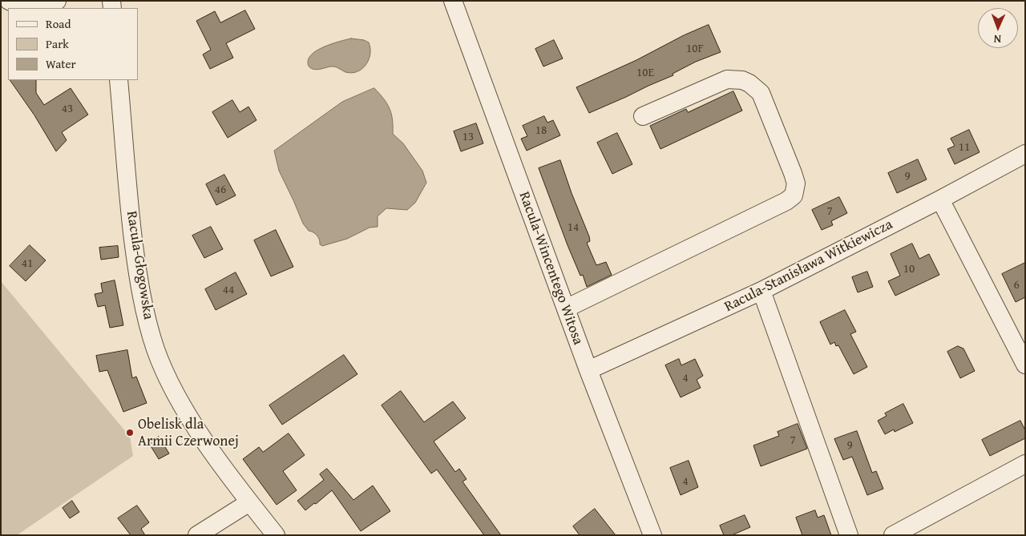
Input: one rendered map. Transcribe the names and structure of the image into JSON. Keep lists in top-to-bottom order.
{
  "streets": {
    "street": ["Racula-Głogowska", "Racula-Stanisława Witkiewicza", "Racula-Wincentego Witosa"]
  },
  "crossings": [
    ["Racula-Stanisława Witkiewicza", "Racula-Wincentego Witosa"]
  ],
  "places": ["Obelisk dla Armii Czerwonej"],
  "house_numbers": [
    "10F",
    "10E",
    "43",
    "18",
    "13",
    "11",
    "9",
    "46",
    "7",
    "14",
    "41",
    "10",
    "6",
    "44",
    "4",
    "7",
    "9",
    "4"
  ],
  "legend": ["Road", "Park", "Water"],
  "north": "bottom"
}
